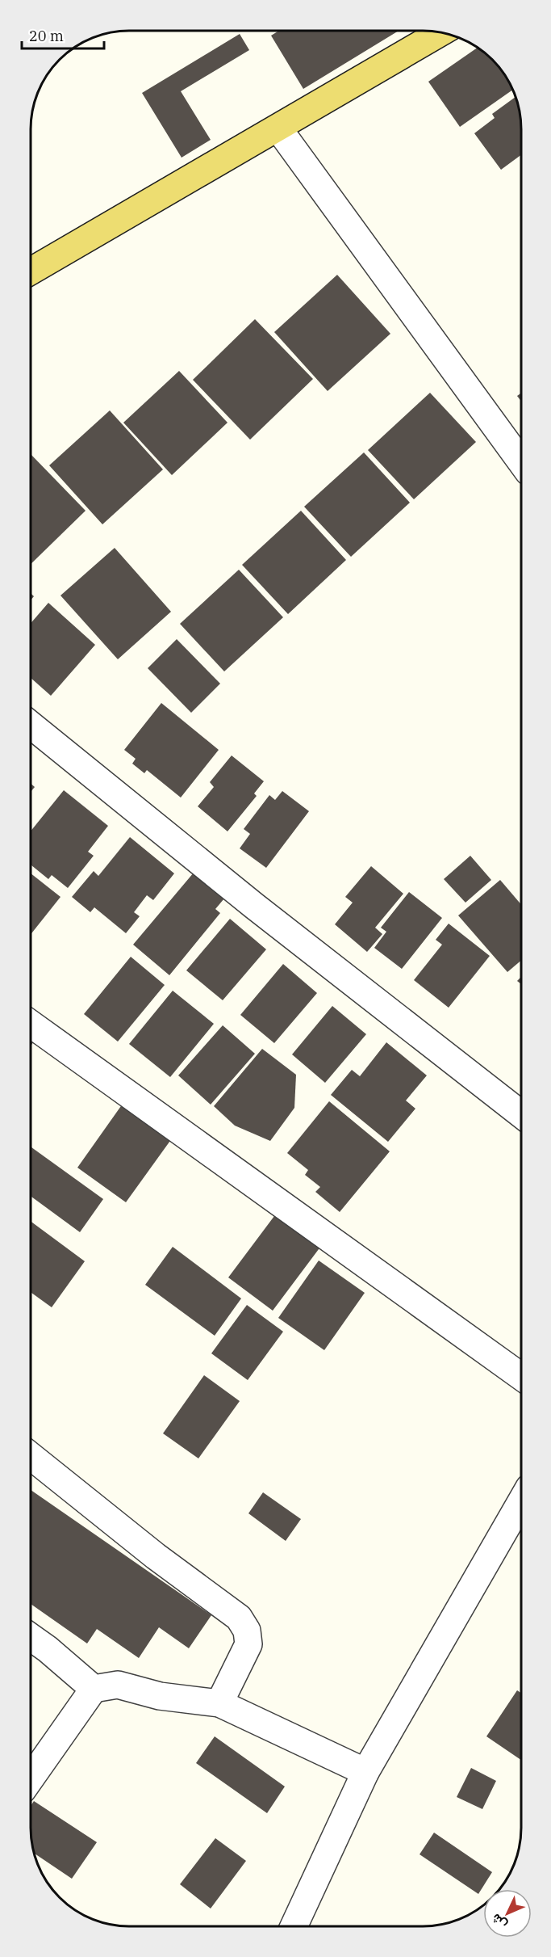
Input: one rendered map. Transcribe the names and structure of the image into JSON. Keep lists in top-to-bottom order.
{
  "scale_bar": "20 m",
  "north": "bottom left"
}
